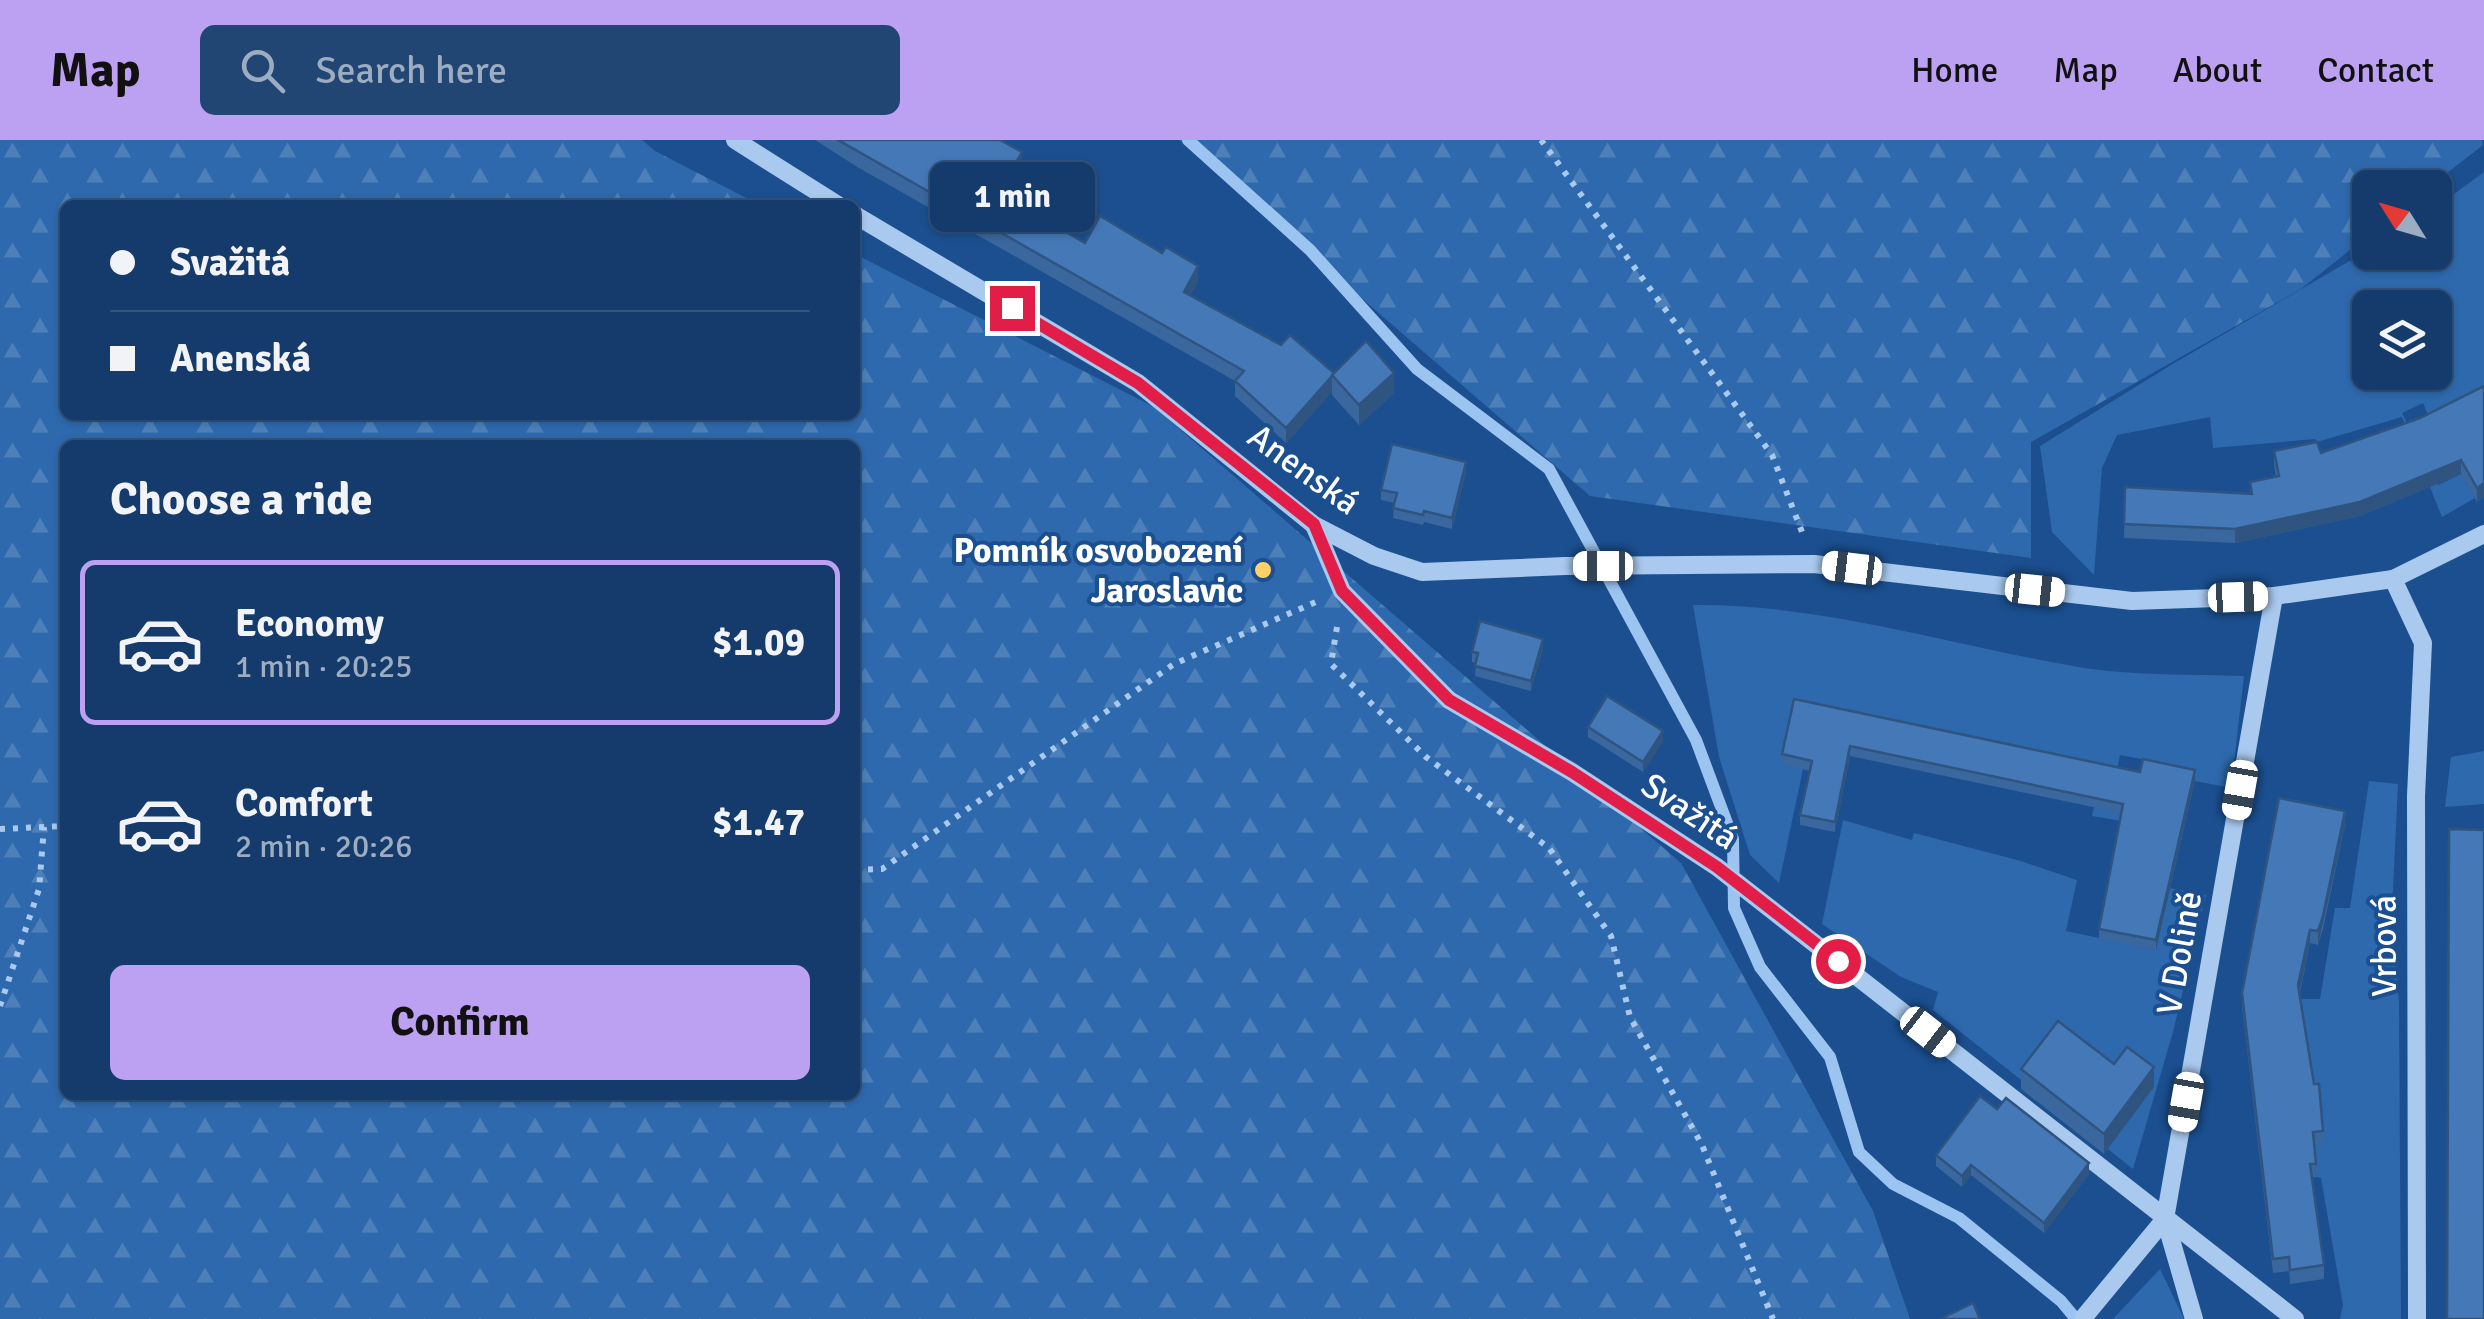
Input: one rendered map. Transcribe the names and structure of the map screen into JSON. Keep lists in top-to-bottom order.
{
  "streets": {
    "street": [
      "Anenská",
      "Svažitá",
      "Vrbová",
      "V Dolině"
    ]
  },
  "crossings": [
    ["Anenská", "Svažitá"],
    ["Anenská", "Vrbová"],
    ["Anenská", "V Dolině"],
    ["Svažitá", "V Dolině"]
  ],
  "places": ["Pomník osvobození Jaroslavic"],
  "north": "top left",
  "page": {
    "header": "Map",
    "search": "Search here",
    "nav": [
      "Home",
      "Map",
      "About",
      "Contact"
    ],
    "bubble": "1 min",
    "banner": ["Svažitá", "Anenská"],
    "heading": "Choose a ride",
    "list": [
      {
        "name": "Economy",
        "note": "1 min · 20:25",
        "value": "$1.09"
      },
      {
        "name": "Comfort",
        "note": "2 min · 20:26",
        "value": "$1.47"
      }
    ],
    "buttons": "Confirm"
  }
}
